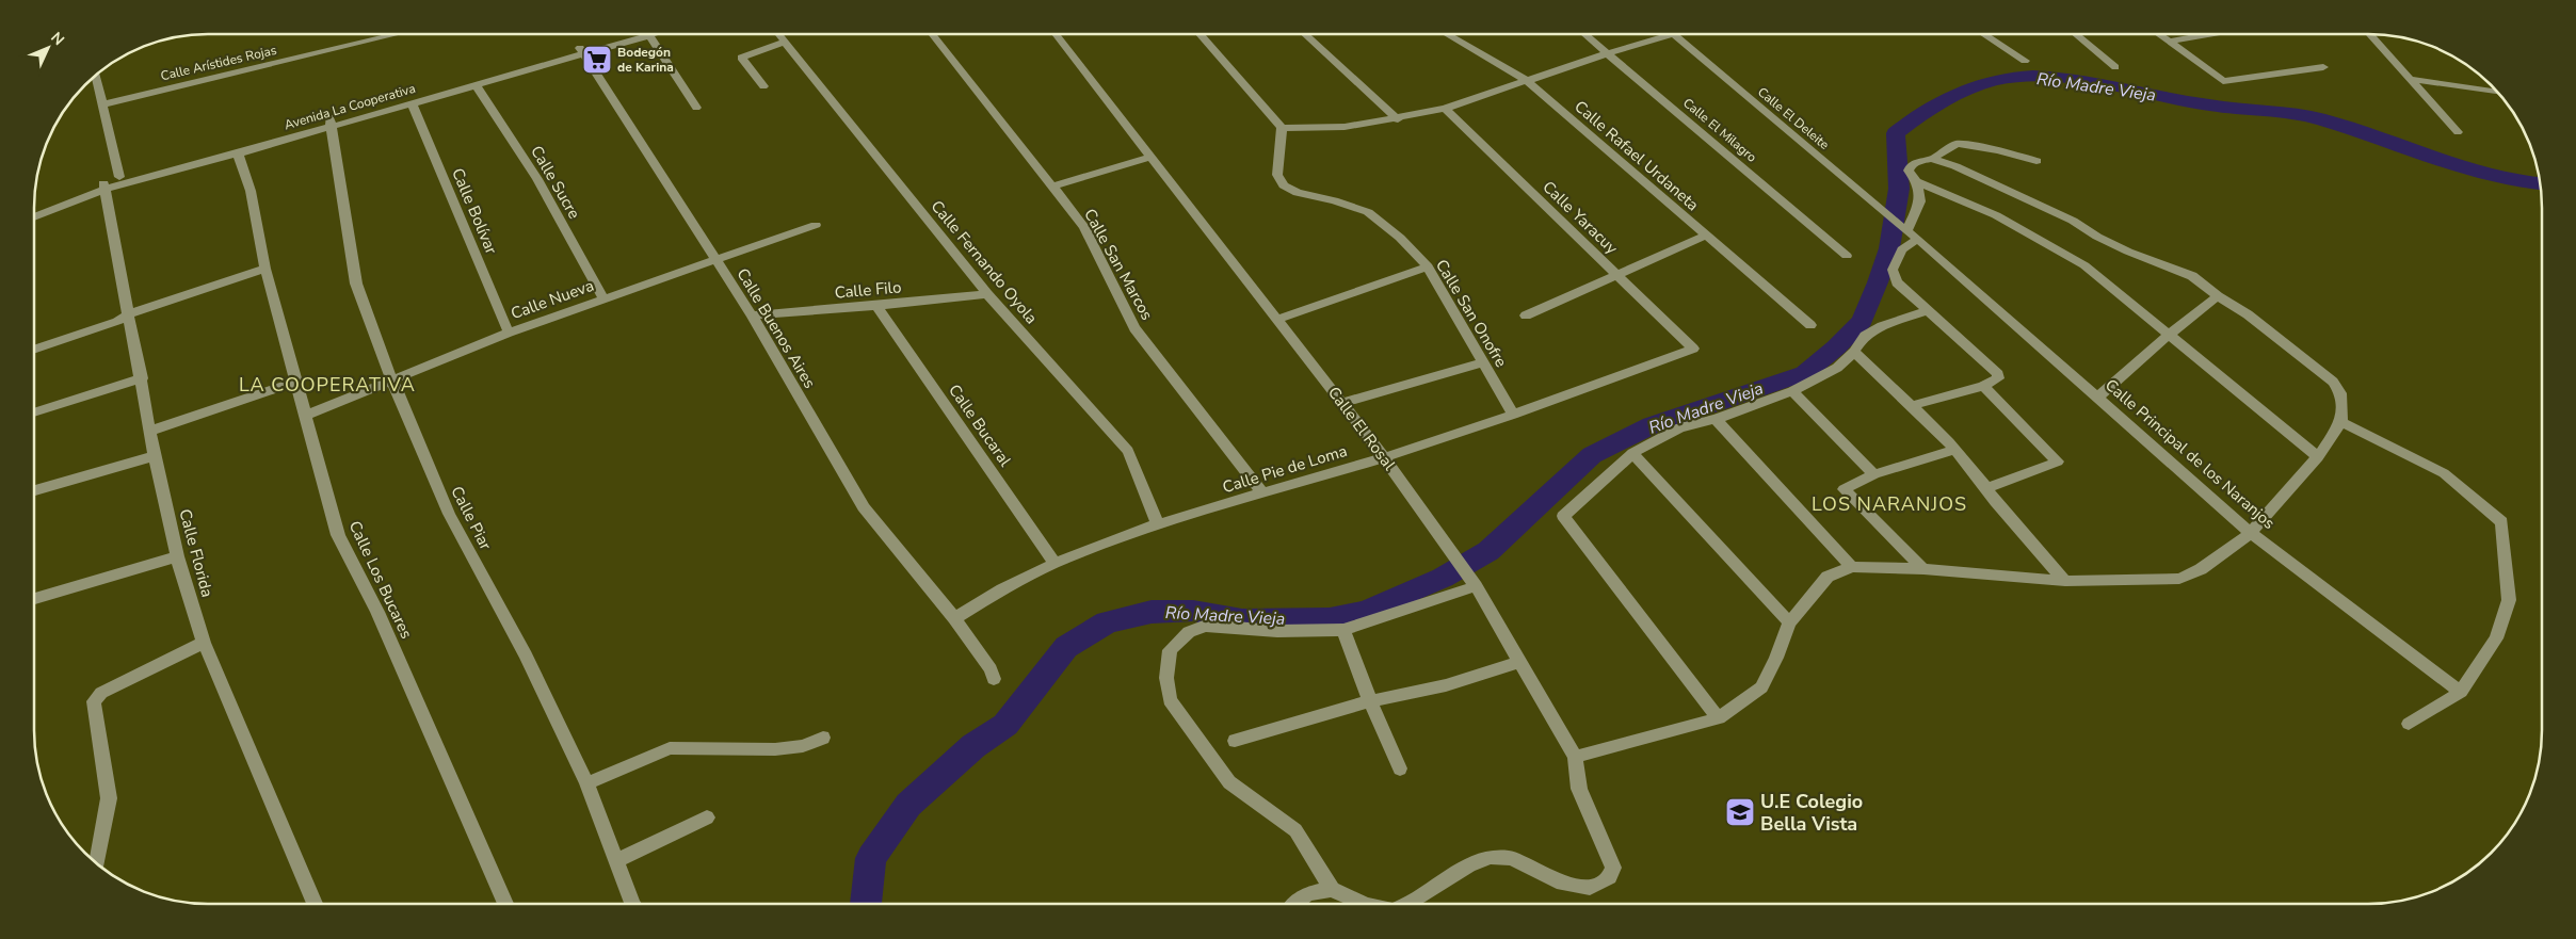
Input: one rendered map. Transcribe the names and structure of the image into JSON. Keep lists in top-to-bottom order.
{
  "streets": {
    "street": [
      "Calle Arístides Rojas",
      "Avenida La Cooperativa",
      "Calle El Deleite",
      "Calle El Milagro",
      "Calle Rafael Urdaneta",
      "Calle Sucre",
      "Calle Bolívar",
      "Calle Yaracuy",
      "Calle Fernando Oyola",
      "Calle San Marcos",
      "Calle Filo",
      "Calle Nueva",
      "Calle San Onofre",
      "Calle Buenos Aires",
      "Calle Bucaral",
      "Calle El Rosal",
      "Calle Principal de los Naranjos",
      "Calle Pie de Loma",
      "Calle Piar",
      "Calle Florida",
      "Calle Los Bucares"
    ]
  },
  "crossings": [
    ["Avenida La Cooperativa", "Calle Sucre"],
    ["Avenida La Cooperativa", "Calle Bolívar"],
    ["Avenida La Cooperativa", "Calle Buenos Aires"],
    ["Avenida La Cooperativa", "Calle Piar"],
    ["Avenida La Cooperativa", "Calle Florida"],
    ["Avenida La Cooperativa", "Calle Los Bucares"],
    ["Calle El Deleite", "Calle Principal de los Naranjos"],
    ["Calle Sucre", "Calle Nueva"],
    ["Calle Bolívar", "Calle Nueva"],
    ["Calle Yaracuy", "Calle Pie de Loma"],
    ["Calle Fernando Oyola", "Calle Filo"],
    ["Calle Fernando Oyola", "Calle Pie de Loma"],
    ["Calle San Marcos", "Calle Pie de Loma"],
    ["Calle Filo", "Calle Buenos Aires"],
    ["Calle Filo", "Calle Bucaral"],
    ["Calle Nueva", "Calle Buenos Aires"],
    ["Calle Nueva", "Calle Piar"],
    ["Calle Nueva", "Calle Los Bucares"],
    ["Calle San Onofre", "Calle Pie de Loma"],
    ["Calle Buenos Aires", "Calle Pie de Loma"],
    ["Calle Bucaral", "Calle Pie de Loma"],
    ["Calle El Rosal", "Calle Pie de Loma"]
  ],
  "districts": ["LA COOPERATIVA", "LOS NARANJOS"],
  "water": ["Río Madre Vieja"],
  "places": {
    "supermarket": ["Bodegón de Karina"],
    "school or university": ["U.E Colegio Bella Vista"]
  },
  "north": "top right"
}
